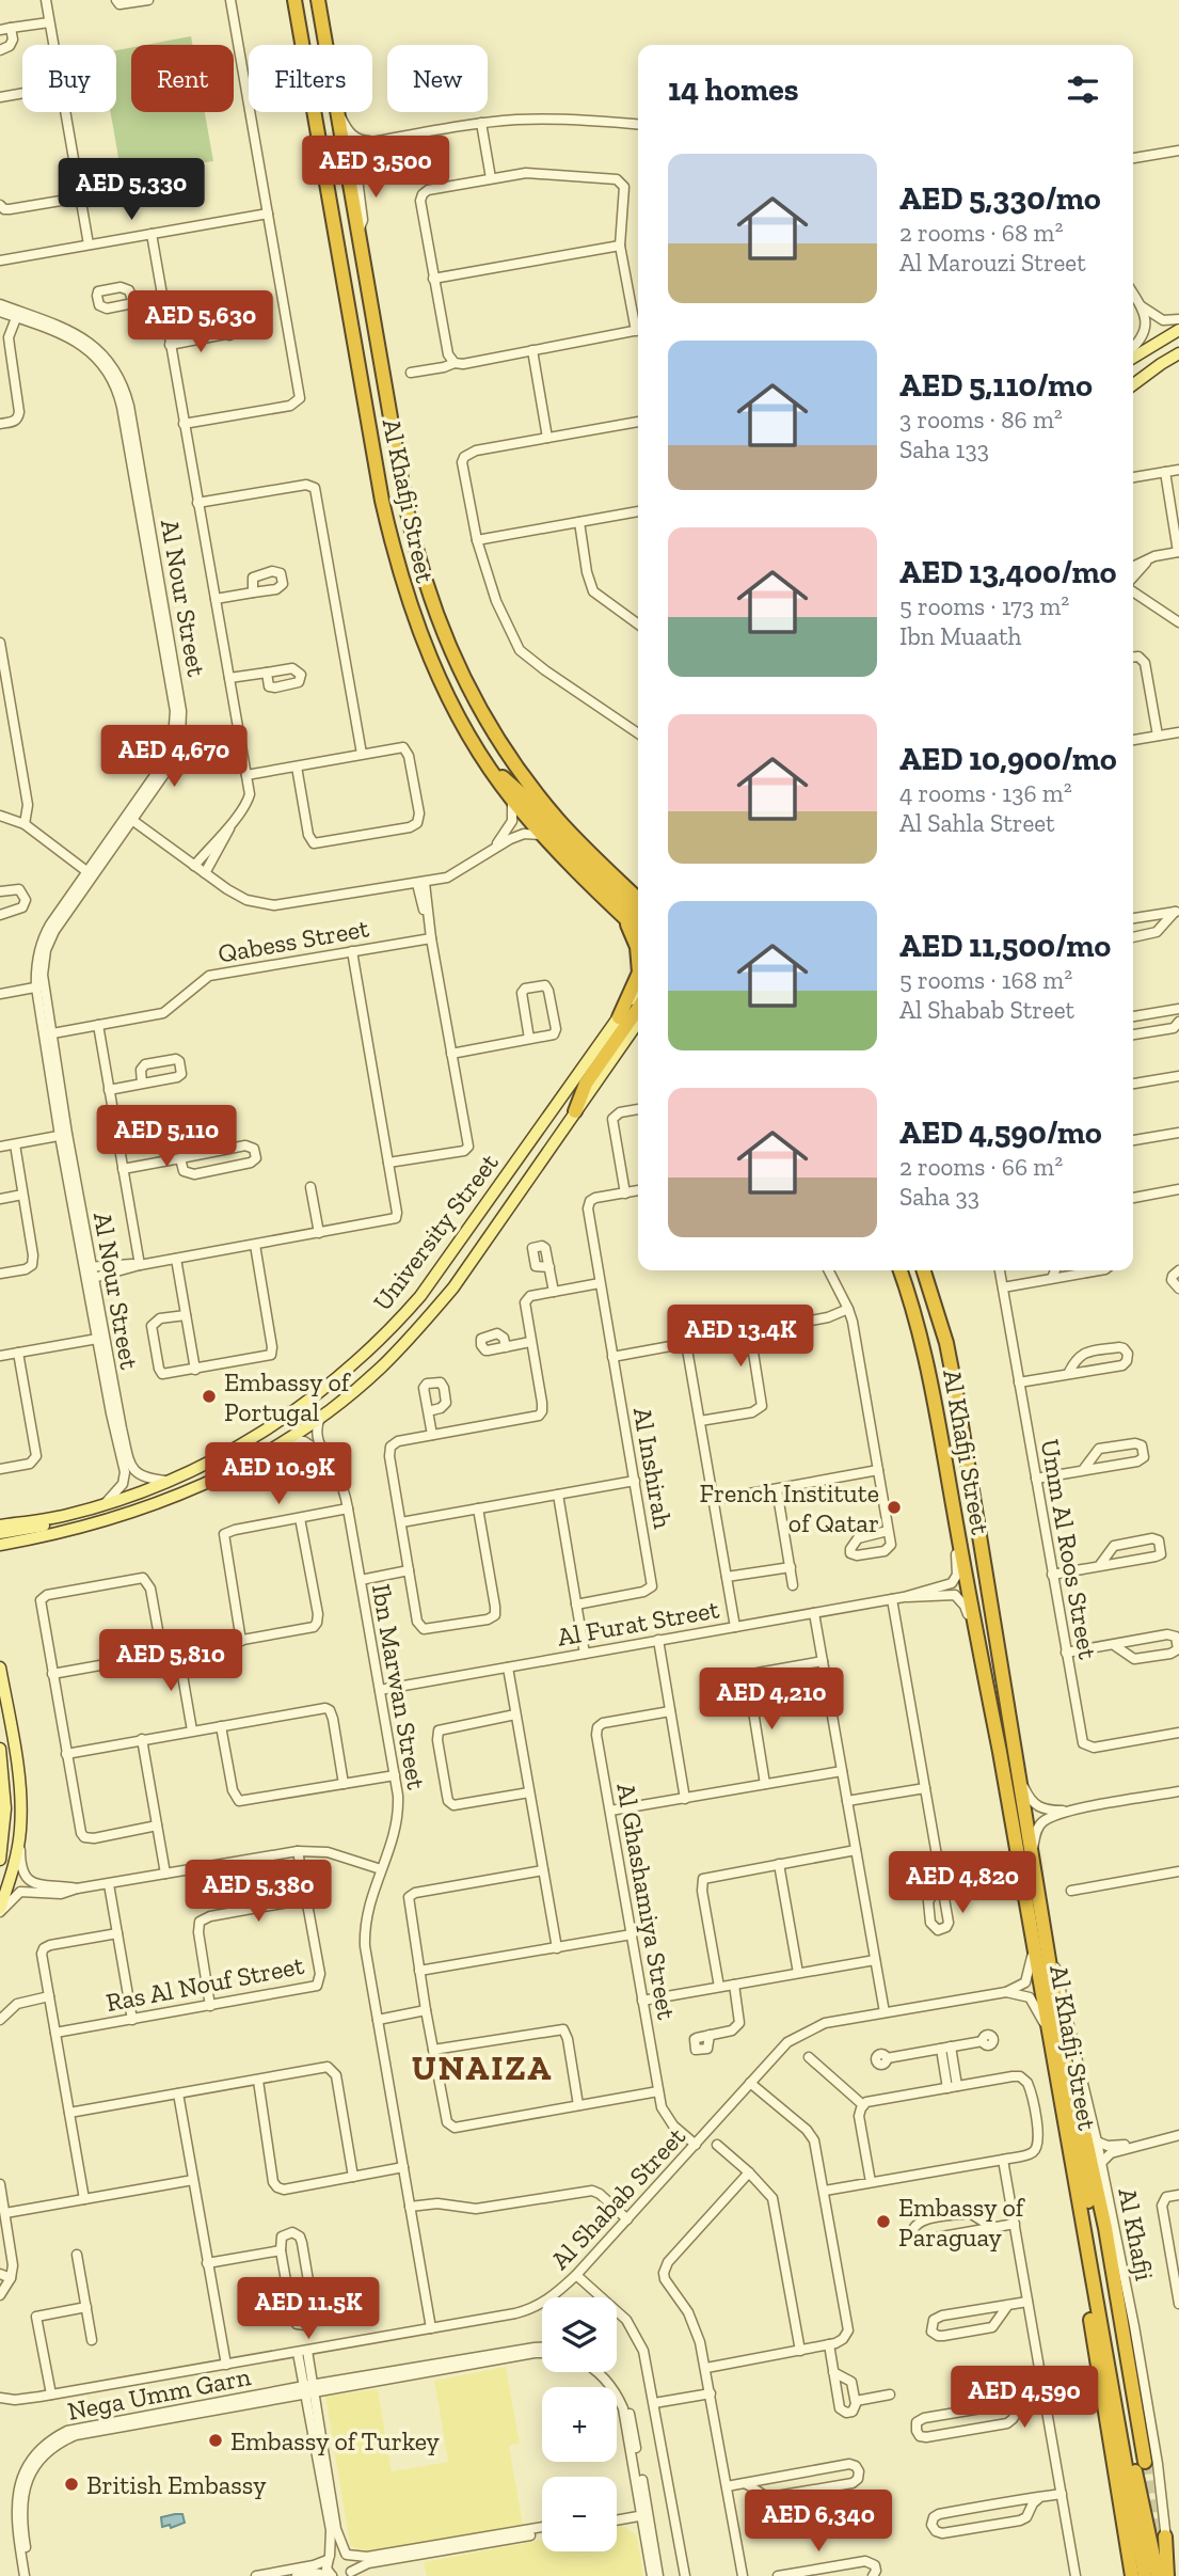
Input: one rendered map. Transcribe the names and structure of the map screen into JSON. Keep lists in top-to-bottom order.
{
  "streets": {
    "highway": ["Al Khafji Street"],
    "main road": ["University Street"],
    "street": [
      "Al Nour Street",
      "Qabess Street",
      "Al Inshirah",
      "Umm Al Roos Street",
      "Al Furat Street",
      "Ibn Marwan Street",
      "Al Ghashamiya Street",
      "Ras Al Nouf Street",
      "Al Shabab Street",
      "Al Khafji",
      "Nega Umm Garn"
    ]
  },
  "crossings": [
    ["Al Khafji Street", "Al Furat Street"],
    ["Al Khafji Street", "Al Khafji"],
    ["Al Nour Street", "Qabess Street"],
    ["Al Nour Street", "University Street"],
    ["University Street", "Ibn Marwan Street"],
    ["Al Furat Street", "Ibn Marwan Street"],
    ["Ibn Marwan Street", "Al Shabab Street"],
    ["Al Ghashamiya Street", "Al Shabab Street"]
  ],
  "districts": ["UNAIZA"],
  "places": [
    "Embassy of Portugal",
    "French Institute of Qatar",
    "Embassy of Paraguay",
    "Embassy of Turkey",
    "British Embassy"
  ],
  "page": {
    "chip": [
      "Buy",
      "Rent",
      "Filters",
      "New"
    ],
    "heading": "14 homes",
    "list": [
      {
        "name": "AED 5,330/mo",
        "note": "2 rooms · 68 m² · Al Marouzi Street"
      },
      {
        "name": "AED 5,110/mo",
        "note": "3 rooms · 86 m² · Saha 133"
      },
      {
        "name": "AED 13,400/mo",
        "note": "5 rooms · 173 m² · Ibn Muaath"
      },
      {
        "name": "AED 10,900/mo",
        "note": "4 rooms · 136 m² · Al Sahla Street"
      },
      {
        "name": "AED 11,500/mo",
        "note": "5 rooms · 168 m² · Al Shabab Street"
      },
      {
        "name": "AED 4,590/mo",
        "note": "2 rooms · 66 m² · Saha 33"
      }
    ],
    "price": [
      "AED 3,500",
      "AED 5,330",
      "AED 5,630",
      "AED 4,670",
      "AED 5,110",
      "AED 13.4K",
      "AED 10.9K",
      "AED 5,810",
      "AED 4,210",
      "AED 4,820",
      "AED 5,380",
      "AED 11.5K",
      "AED 4,590",
      "AED 6,340"
    ],
    "map_buttons": ["+", "−"]
  }
}
